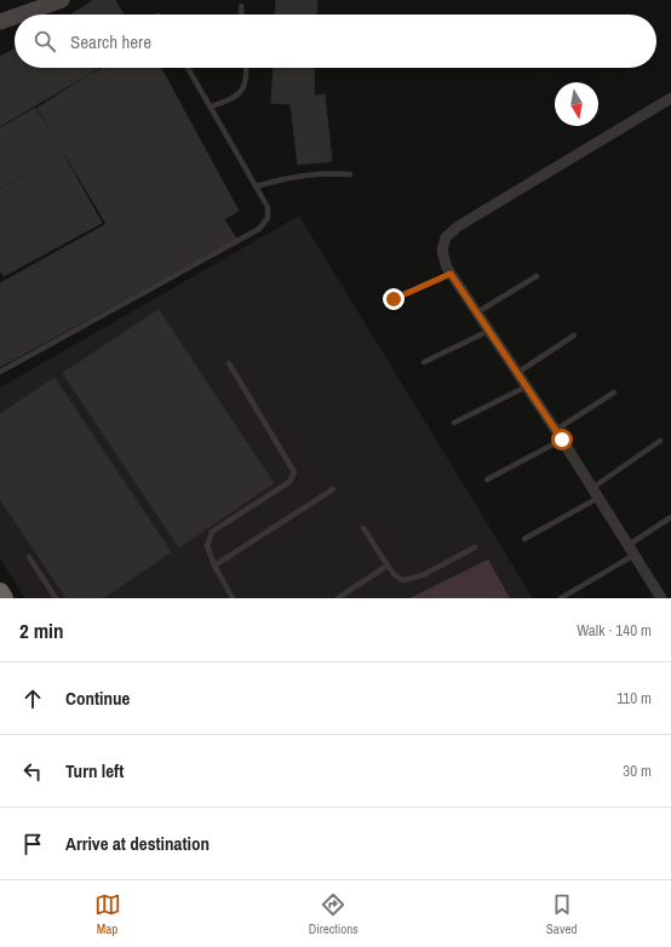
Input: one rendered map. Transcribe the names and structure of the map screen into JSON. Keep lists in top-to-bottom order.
{
  "north": "bottom",
  "page": {
    "search": "Search here",
    "heading": ["2 min", "Walk · 140 m"],
    "list": [
      ["Continue", "110 m"],
      ["Turn left", "30 m"],
      "Arrive at destination"
    ],
    "nav": ["Map", "Directions", "Saved"]
  }
}
